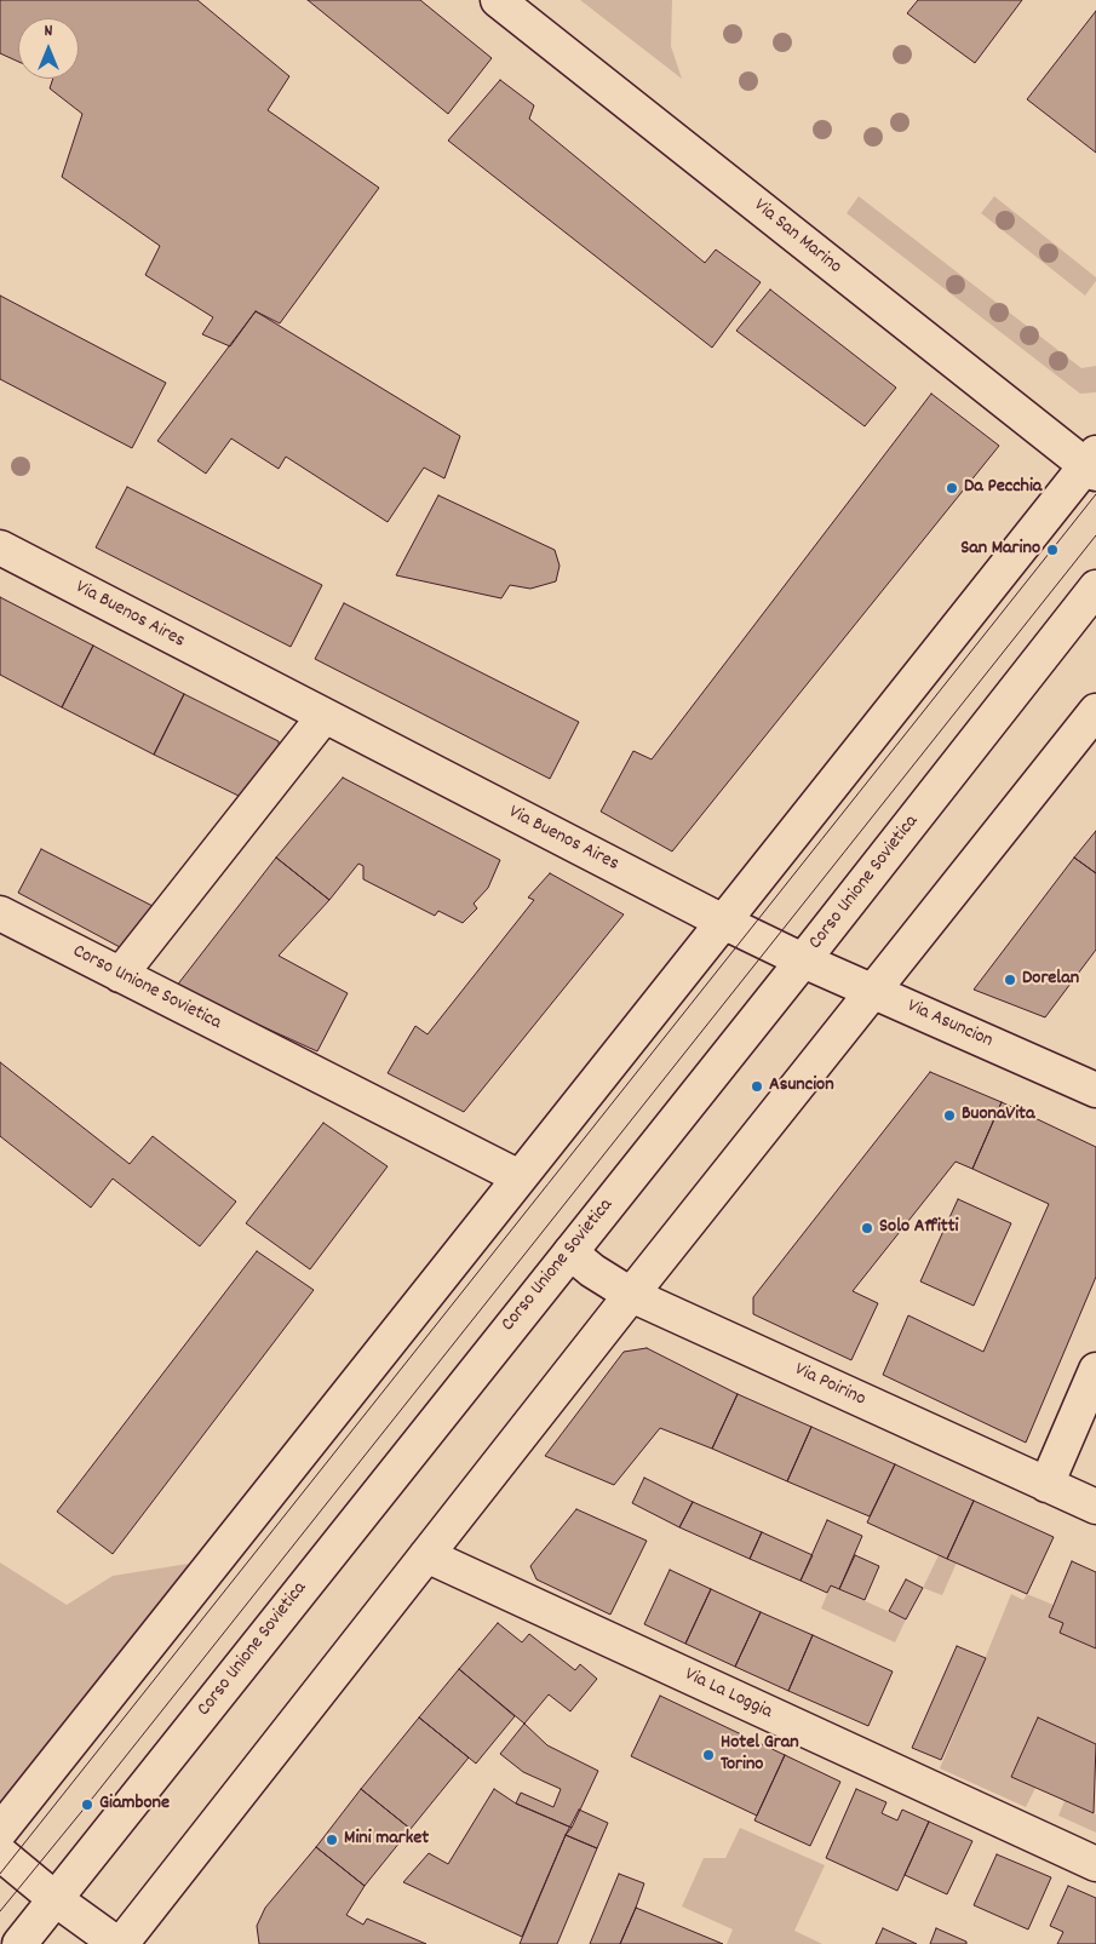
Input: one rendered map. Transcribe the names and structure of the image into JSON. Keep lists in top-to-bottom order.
{
  "streets": {
    "street": [
      "Via San Marino",
      "Via Buenos Aires",
      "Corso Unione Sovietica",
      "Via Asuncion",
      "Via Poirino",
      "Via La Loggia"
    ]
  },
  "crossings": [
    ["Via Buenos Aires", "Corso Unione Sovietica"],
    ["Via Buenos Aires", "Via Asuncion"],
    ["Corso Unione Sovietica", "Via Asuncion"],
    ["Corso Unione Sovietica", "Via Poirino"]
  ],
  "places": [
    "Da Pecchia",
    "San Marino",
    "Dorelan",
    "Asuncion",
    "BuonaVita",
    "Solo Affitti",
    "Hotel Gran Torino",
    "Giambone",
    "Mini market"
  ],
  "north": "top"
}
